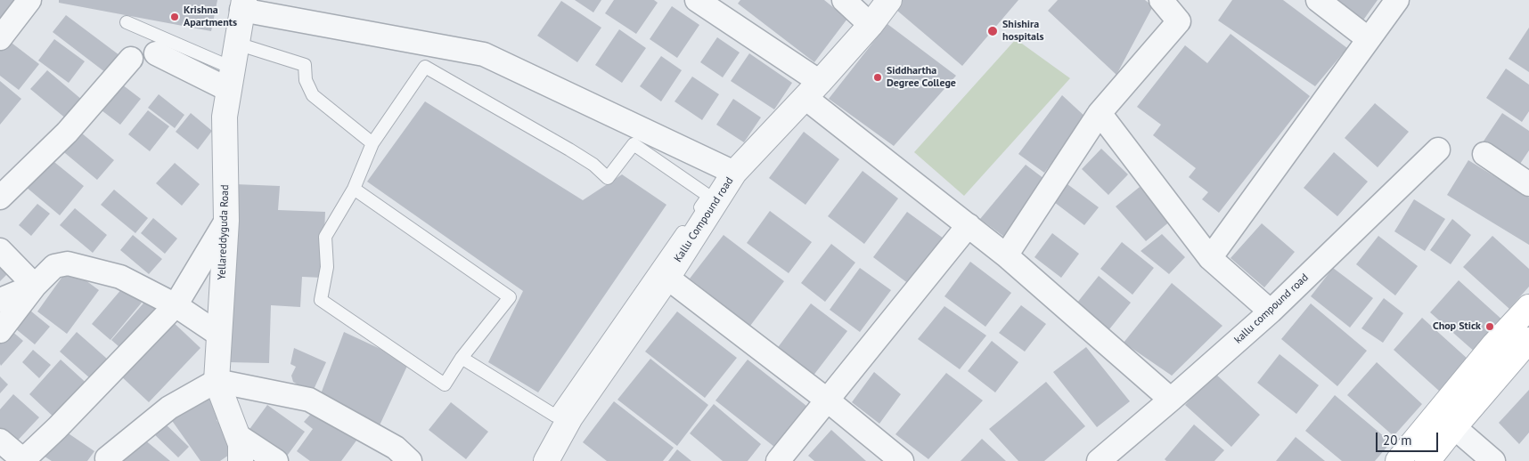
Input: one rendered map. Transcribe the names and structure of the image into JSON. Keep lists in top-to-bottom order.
{
  "streets": {
    "street": ["Kallu Compound road", "Yellareddyguda Road", "kallu compound road"]
  },
  "places": [
    "Krishna Apartments",
    "Shishira hospitals",
    "Siddhartha Degree College",
    "Chop Stick"
  ],
  "scale_bar": "20 m"
}
